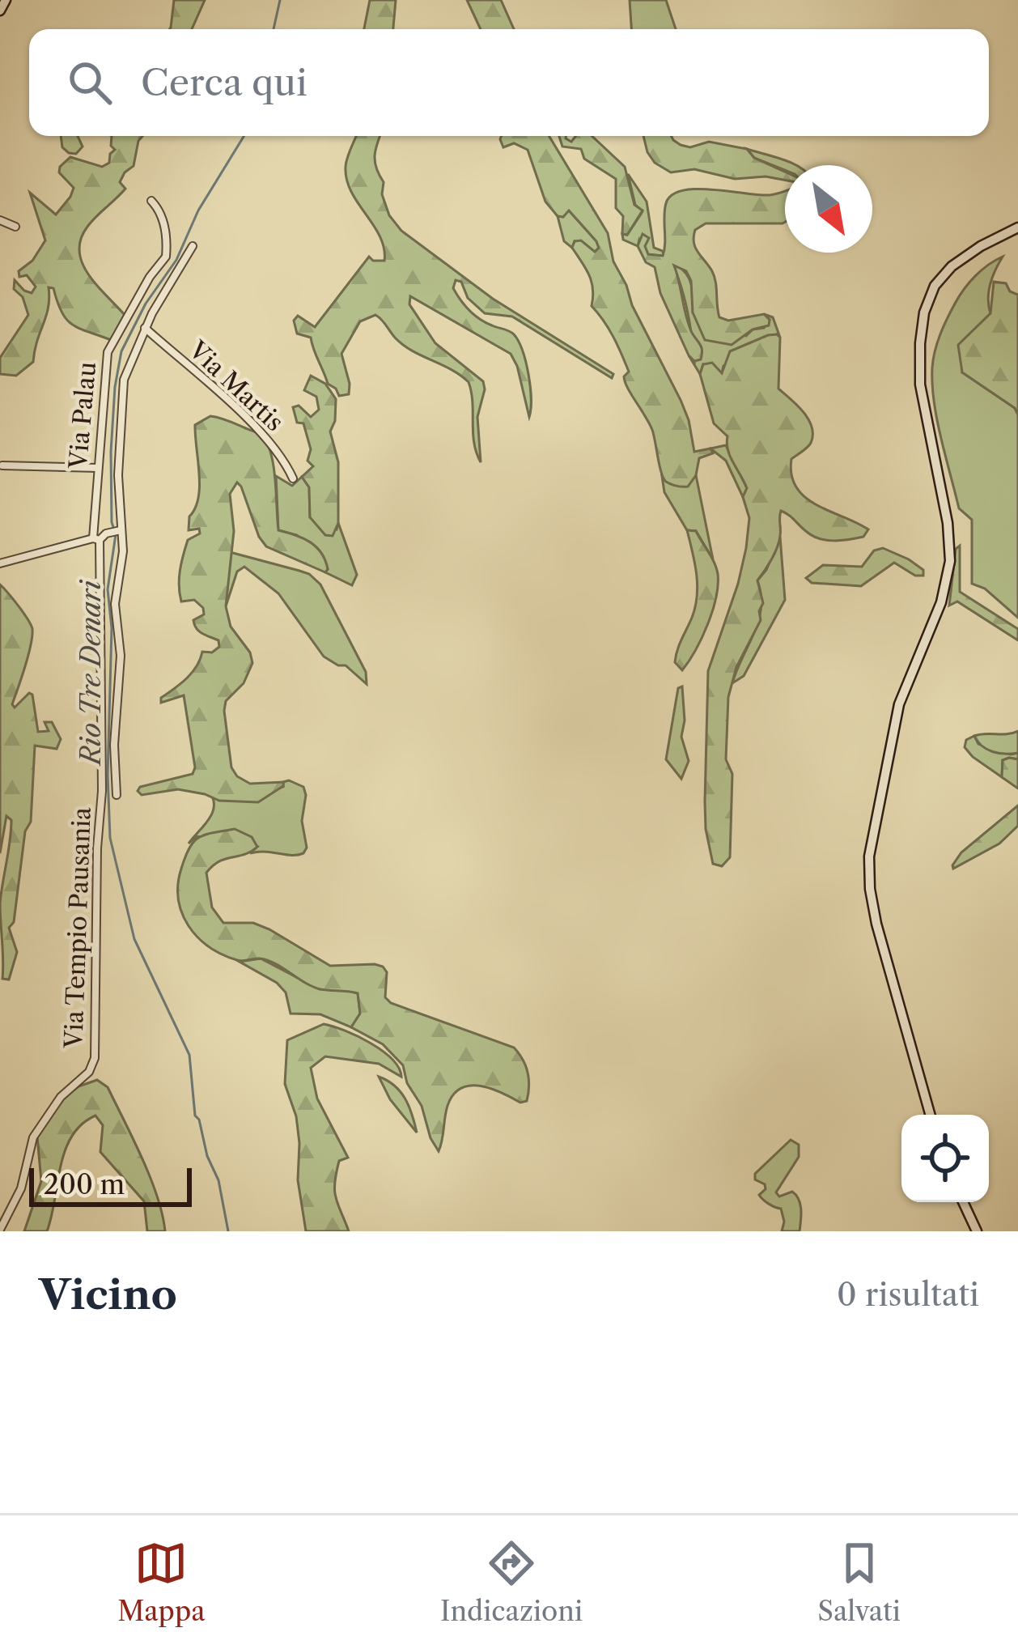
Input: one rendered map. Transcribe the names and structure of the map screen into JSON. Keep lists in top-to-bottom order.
{
  "streets": {
    "street": ["Via Martis", "Via Palau", "Via Tempio Pausania"]
  },
  "crossings": [
    ["Via Palau", "Via Tempio Pausania"]
  ],
  "water": ["Rio Tre Denari"],
  "scale_bar": "200 m",
  "north": "bottom right",
  "page": {
    "search": "Cerca qui",
    "scale": "200 m",
    "heading": ["Vicino", "0 risultati"],
    "nav": ["Mappa", "Indicazioni", "Salvati"]
  }
}
